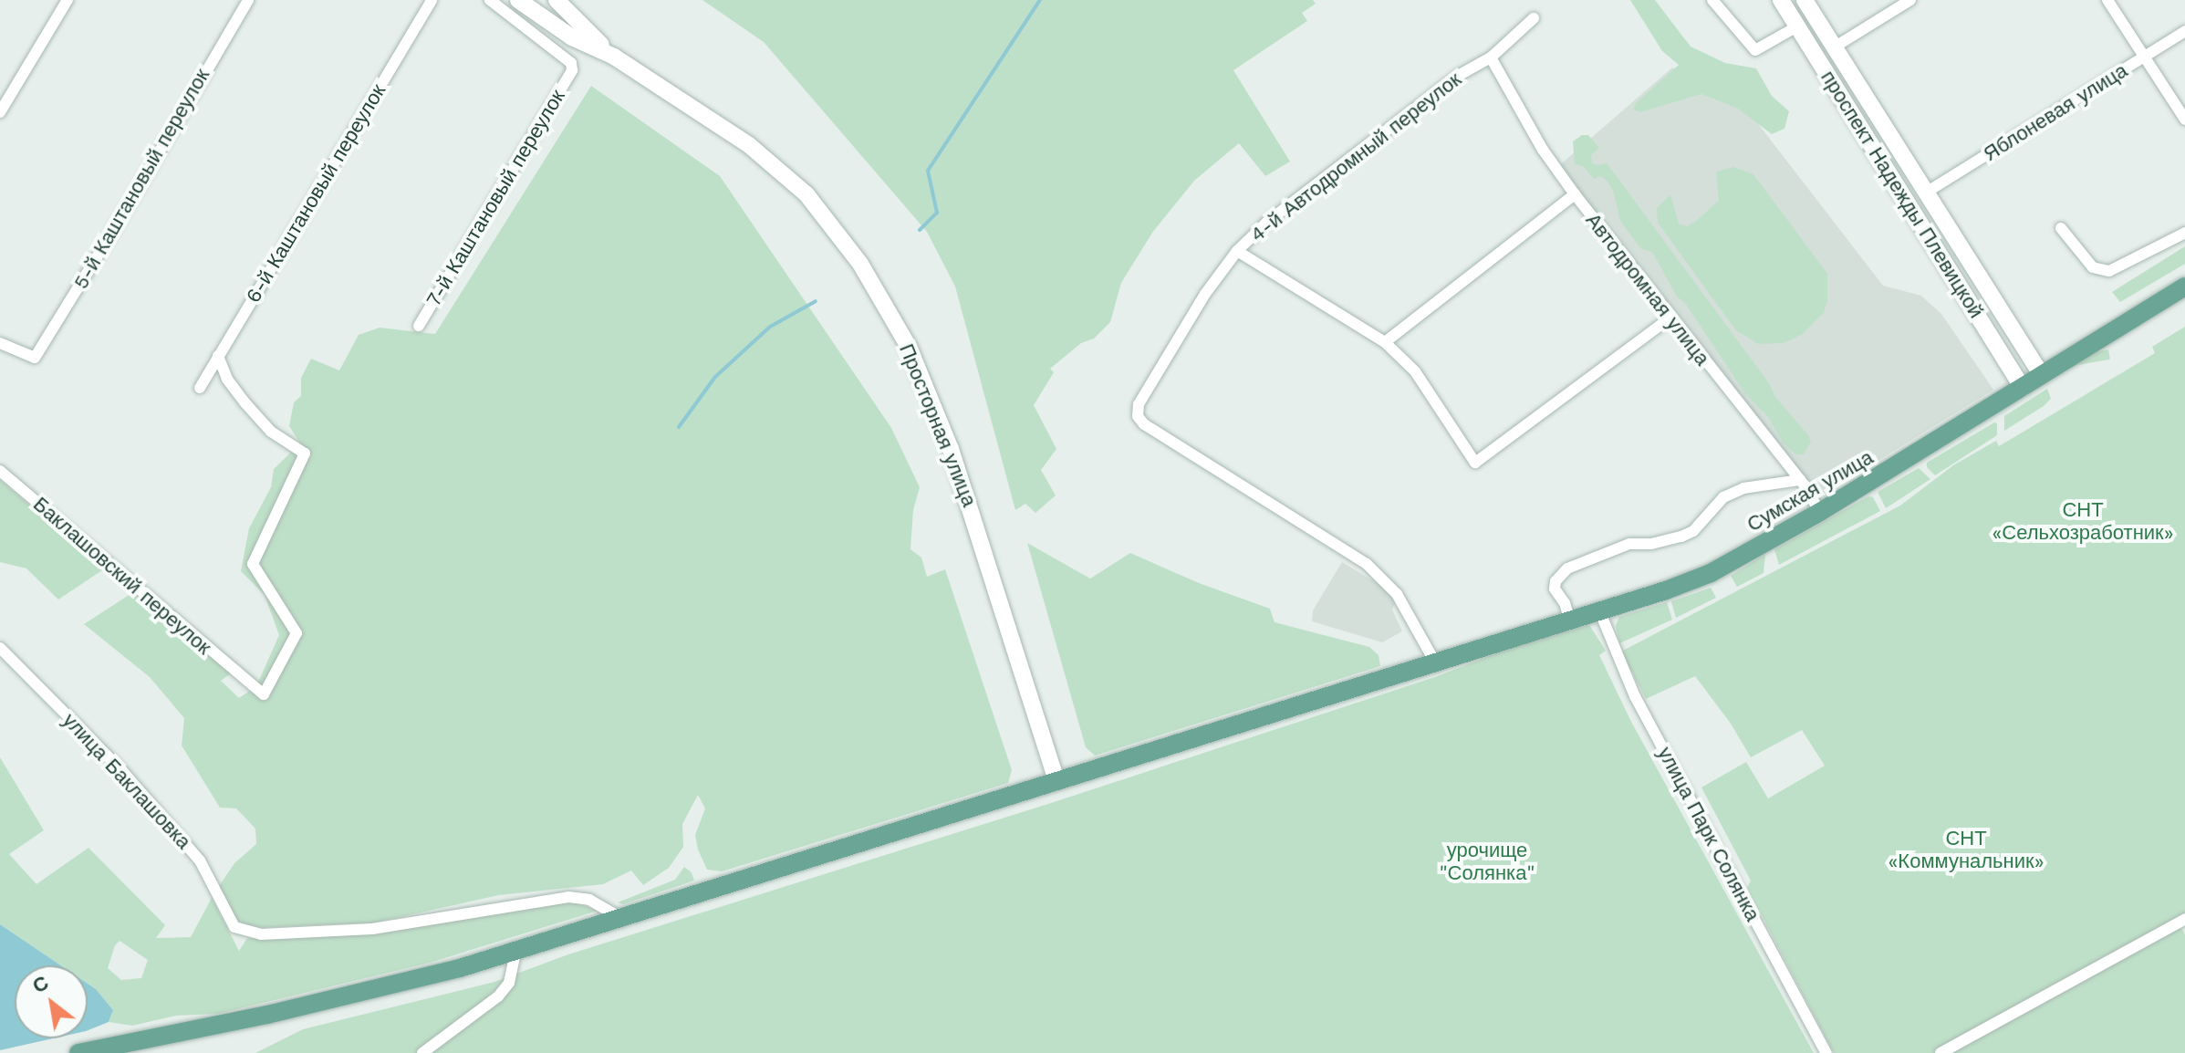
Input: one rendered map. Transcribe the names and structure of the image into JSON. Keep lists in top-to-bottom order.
{
  "streets": {
    "main road": ["проспект Надежды Плевицкой", "Просторная улица", "Сумская улица"],
    "street": [
      "Яблоневая улица",
      "4-й Автодромный переулок",
      "5-й Каштановый переулок",
      "6-й Каштановый переулок",
      "7-й Каштановый переулок",
      "Автодромная улица",
      "Баклашовский переулок",
      "улица Баклашовка",
      "улица Парк Солянка"
    ]
  },
  "crossings": [
    ["Яблоневая улица", "проспект Надежды Плевицкой"],
    ["4-й Автодромный переулок", "Автодромная улица"],
    ["4-й Автодромный переулок", "Сумская улица"],
    ["6-й Каштановый переулок", "Баклашовский переулок"],
    ["проспект Надежды Плевицкой", "Сумская улица"],
    ["Автодромная улица", "Сумская улица"],
    ["Просторная улица", "Сумская улица"],
    ["Сумская улица", "улица Баклашовка"],
    ["Сумская улица", "улица Парк Солянка"]
  ],
  "parks": ["СНТ «Сельхозработник»", "СНТ «Коммунальник»", "урочище \"Солянка\""],
  "north": "top left"
}
